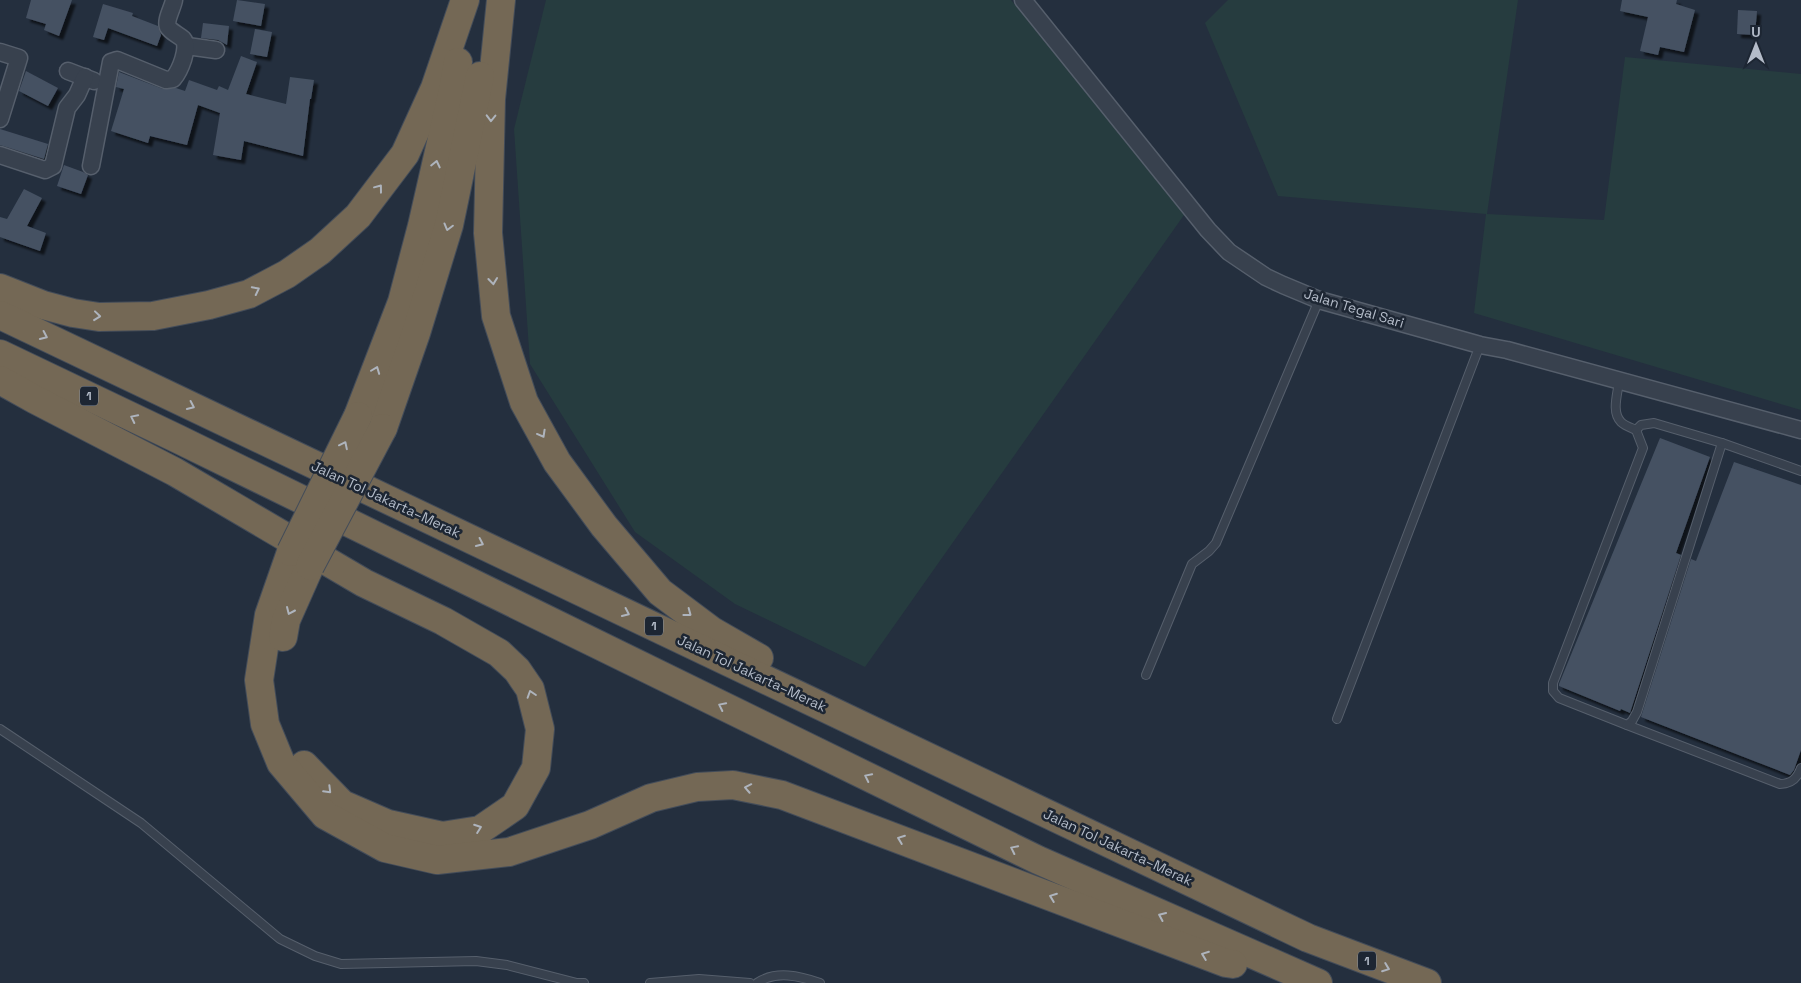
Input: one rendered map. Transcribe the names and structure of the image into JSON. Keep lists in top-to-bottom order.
{
  "streets": {
    "highway": ["1", "Jalan Tol Jakarta–Merak"],
    "street": ["Jalan Tegal Sari"]
  },
  "north": "top"
}
